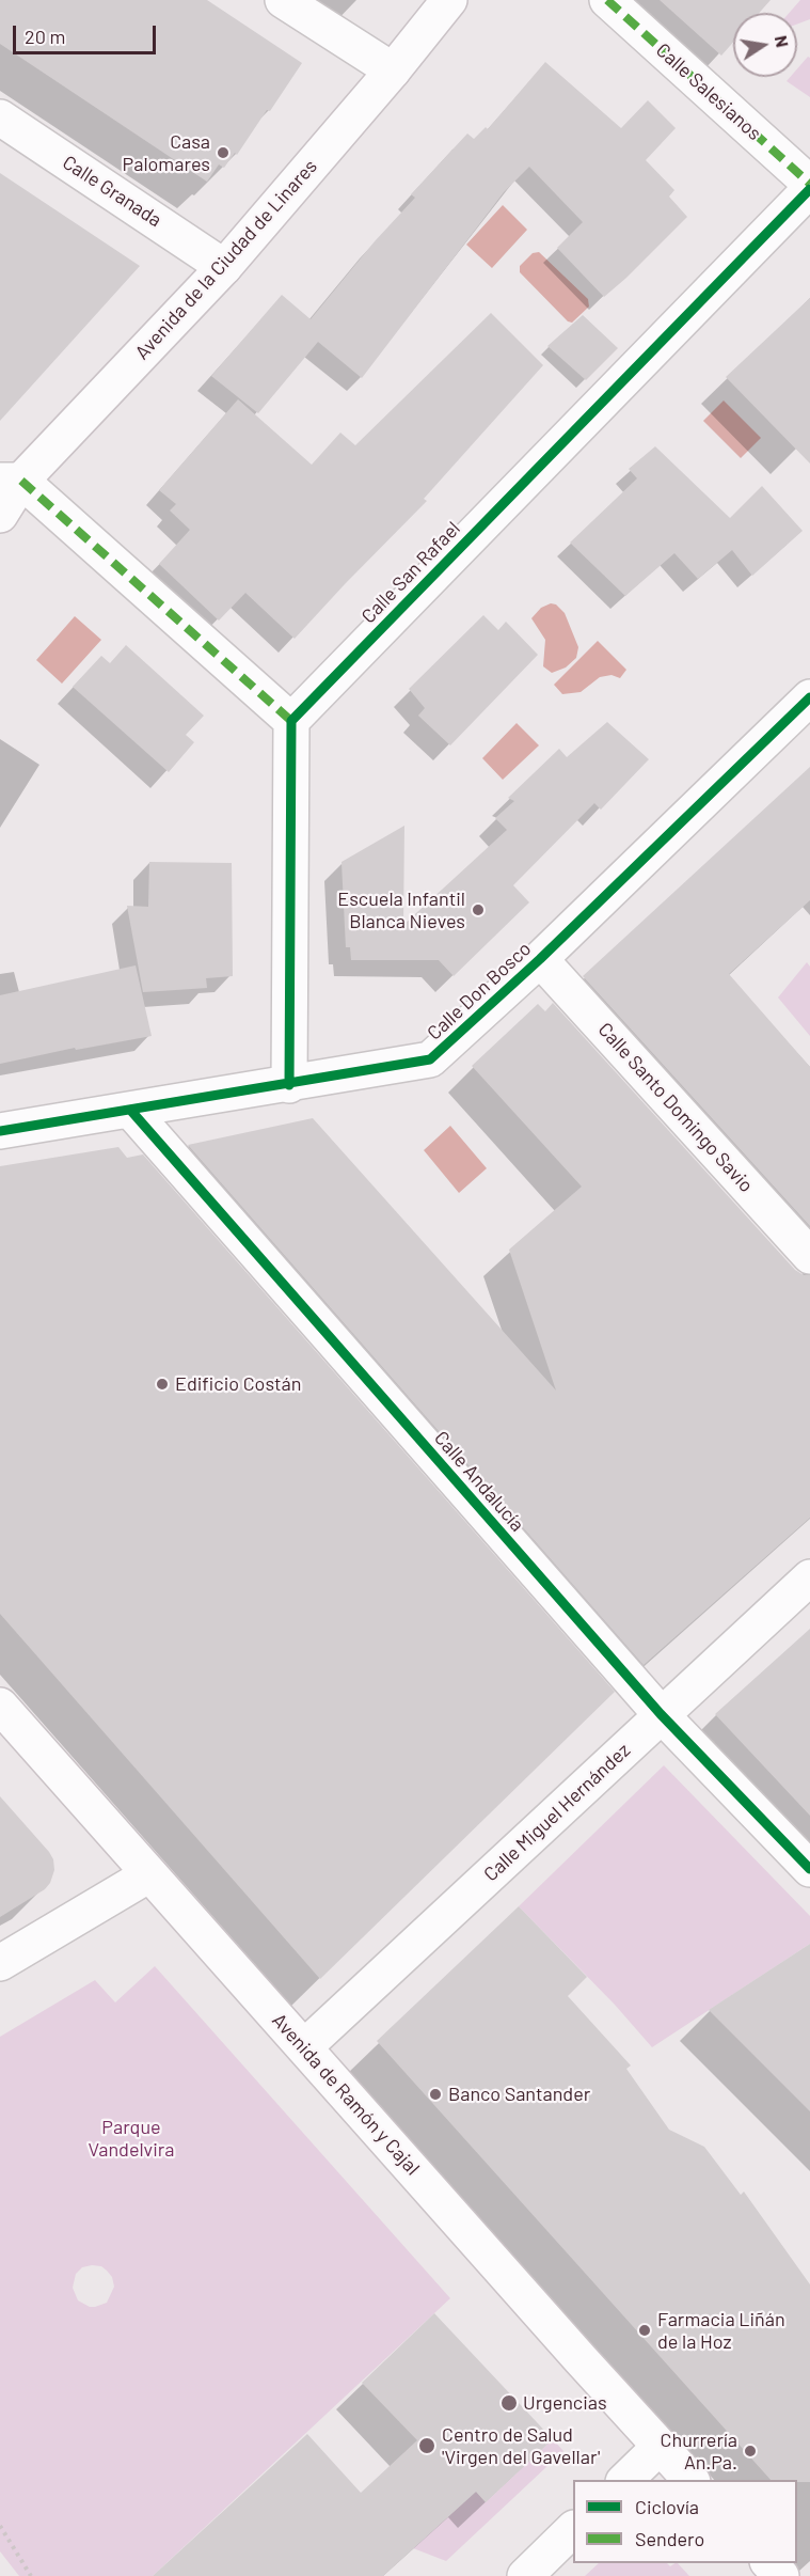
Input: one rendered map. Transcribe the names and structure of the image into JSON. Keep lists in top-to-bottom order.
{
  "streets": {
    "street": [
      "Calle Salesianos",
      "Calle Granada",
      "Avenida de la Ciudad de Linares",
      "Calle San Rafael",
      "Calle Don Bosco",
      "Calle Santo Domingo Savio",
      "Calle Andalucía",
      "Calle Miguel Hernández",
      "Avenida de Ramón y Cajal"
    ]
  },
  "crossings": [
    ["Calle Salesianos", "Calle San Rafael"],
    ["Calle Granada", "Avenida de la Ciudad de Linares"],
    ["Calle Don Bosco", "Calle Santo Domingo Savio"],
    ["Calle Don Bosco", "Calle Andalucía"],
    ["Calle Andalucía", "Calle Miguel Hernández"],
    ["Calle Miguel Hernández", "Avenida de Ramón y Cajal"]
  ],
  "parks": ["Parque Vandelvira"],
  "places": [
    "Casa Palomares",
    "Escuela Infantil Blanca Nieves",
    "Edificio Costán",
    "Banco Santander",
    "Farmacia Liñán de la Hoz",
    "Urgencias",
    "Centro de Salud 'Virgen del Gavellar'",
    "Churrería An.Pa."
  ],
  "legend": ["Ciclovía", "Sendero"],
  "scale_bar": "20 m",
  "north": "right"
}
